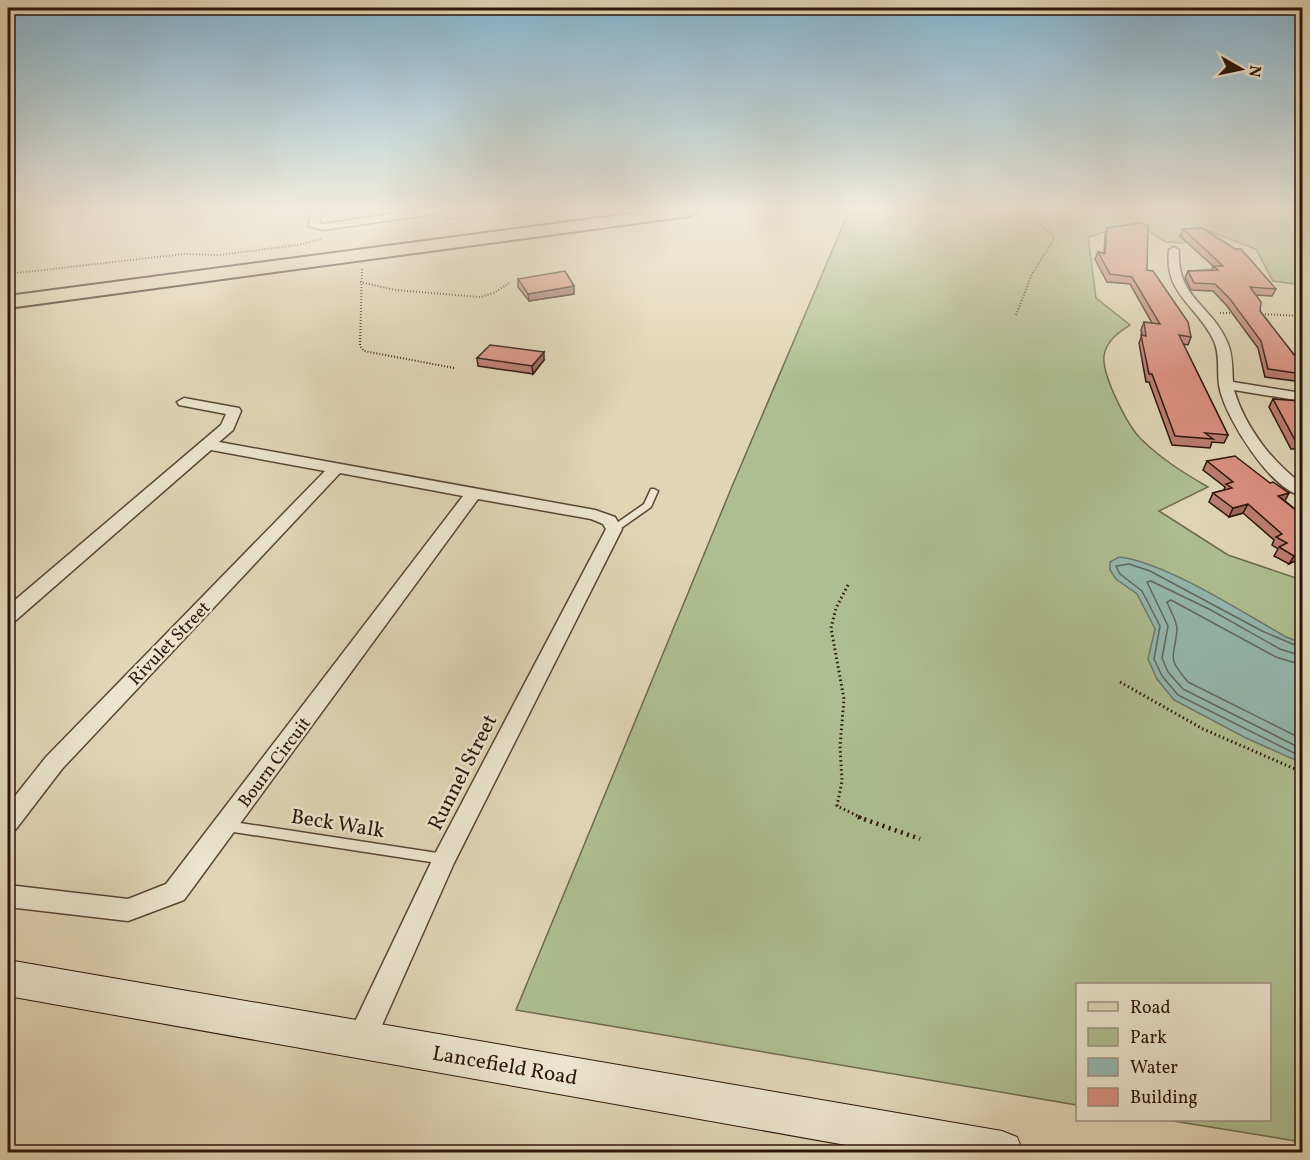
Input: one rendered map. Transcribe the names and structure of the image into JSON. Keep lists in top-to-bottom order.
{
  "streets": {
    "main road": ["Lancefield Road"],
    "street": ["Rivulet Street", "Bourn Circuit", "Runnel Street"],
    "lane": ["Beck Walk"]
  },
  "crossings": [
    ["Bourn Circuit", "Beck Walk"],
    ["Runnel Street", "Beck Walk"],
    ["Runnel Street", "Lancefield Road"]
  ],
  "legend": [
    "Road",
    "Park",
    "Water",
    "Building"
  ],
  "north": "right"
}
